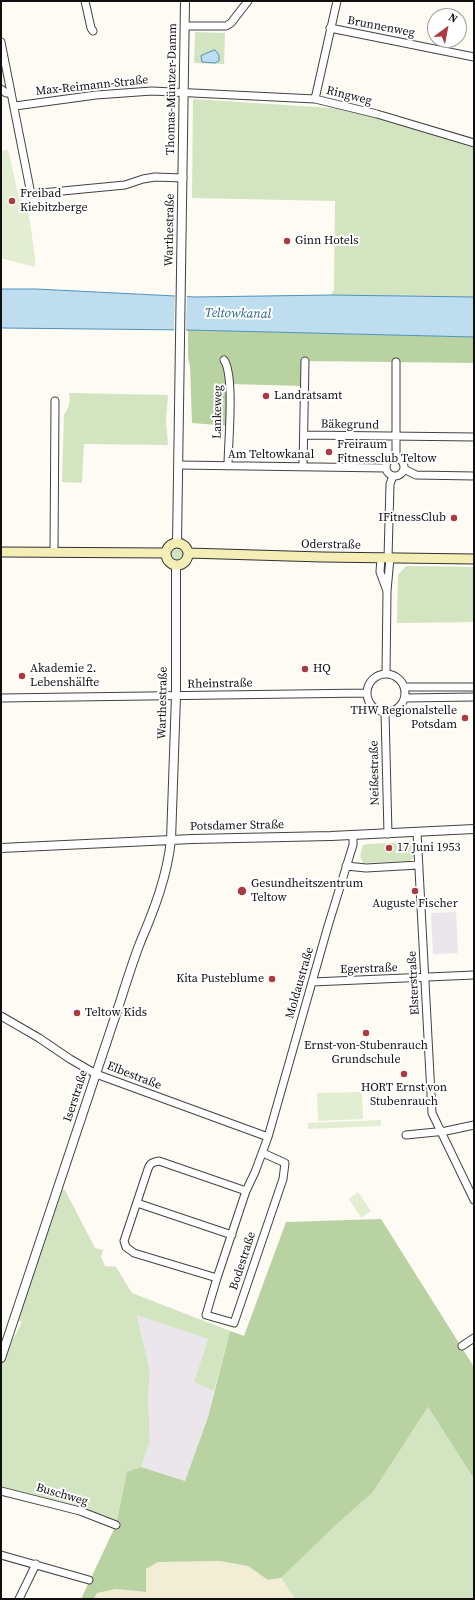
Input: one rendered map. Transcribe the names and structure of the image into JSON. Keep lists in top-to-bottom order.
{
  "streets": {
    "main road": ["Oderstraße"],
    "street": [
      "Brunnenweg",
      "Max-Reimann-Straße",
      "Thomas-Müntzer-Damm",
      "Ringweg",
      "Warthestraße",
      "Lankeweg",
      "Bäkegrund",
      "Am Teltowkanal",
      "Rheinstraße",
      "Neißestraße",
      "Potsdamer Straße",
      "Egerstraße",
      "Moldaustraße",
      "Elsterstraße",
      "Elbestraße",
      "Iserstraße",
      "Bodestraße",
      "Buschweg"
    ]
  },
  "crossings": [
    ["Brunnenweg", "Ringweg"],
    ["Max-Reimann-Straße", "Thomas-Müntzer-Damm"],
    ["Max-Reimann-Straße", "Ringweg"],
    ["Thomas-Müntzer-Damm", "Warthestraße"],
    ["Warthestraße", "Am Teltowkanal"],
    ["Warthestraße", "Oderstraße"],
    ["Warthestraße", "Rheinstraße"],
    ["Warthestraße", "Potsdamer Straße"],
    ["Warthestraße", "Iserstraße"],
    ["Lankeweg", "Am Teltowkanal"],
    ["Bäkegrund", "Am Teltowkanal"],
    ["Rheinstraße", "Neißestraße"],
    ["Neißestraße", "Potsdamer Straße"],
    ["Potsdamer Straße", "Moldaustraße"],
    ["Potsdamer Straße", "Elsterstraße"],
    ["Potsdamer Straße", "Iserstraße"],
    ["Egerstraße", "Moldaustraße"],
    ["Egerstraße", "Elsterstraße"],
    ["Moldaustraße", "Elbestraße"],
    ["Moldaustraße", "Bodestraße"],
    ["Elbestraße", "Iserstraße"],
    ["Elbestraße", "Bodestraße"]
  ],
  "water": ["Teltowkanal"],
  "places": [
    "Freibad Kiebitzberge",
    "Ginn Hotels",
    "Landratsamt",
    "Freiraum Fitnessclub Teltow",
    "IFitnessClub",
    "HQ",
    "Akademie 2. Lebenshälfte",
    "THW Regionalstelle Potsdam",
    "17 Juni 1953",
    "Gesundheitszentrum Teltow",
    "Auguste Fischer",
    "Kita Pusteblume",
    "Teltow Kids",
    "Ernst-von-Stubenrauch Grundschule",
    "HORT Ernst von Stubenrauch"
  ],
  "north": "top right"
}
